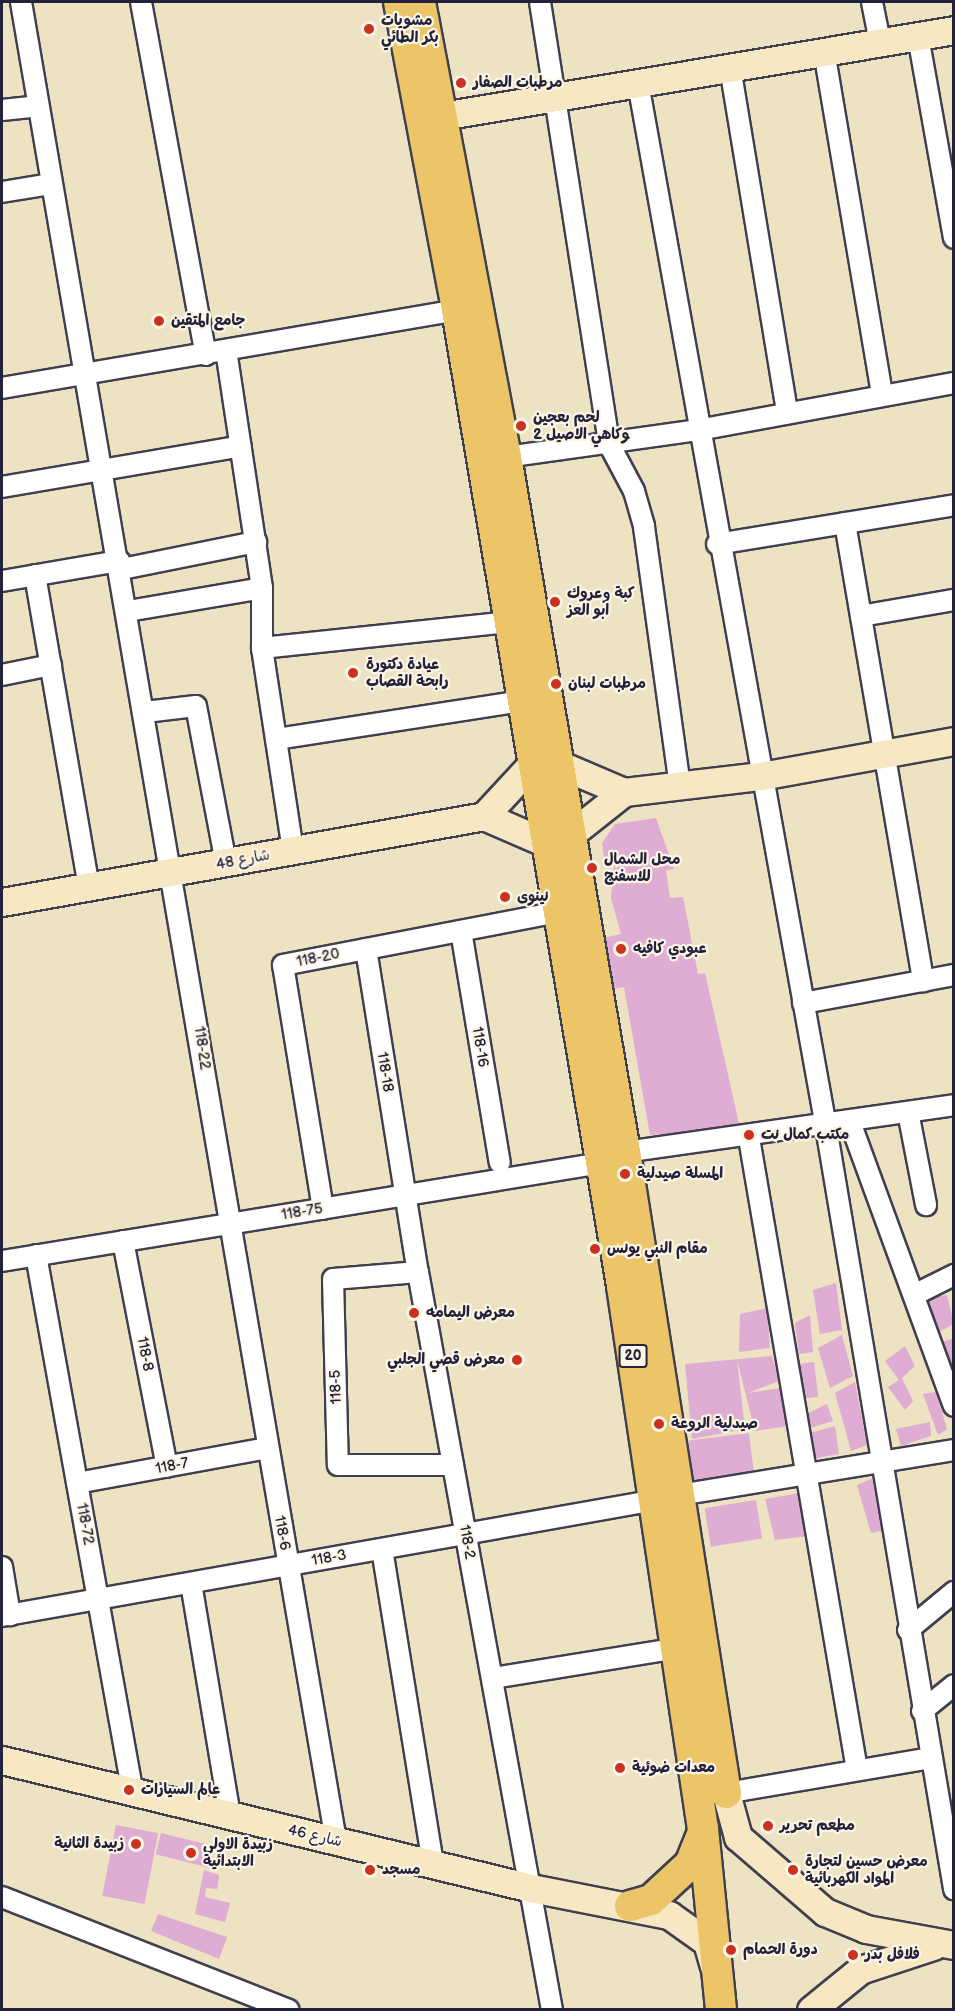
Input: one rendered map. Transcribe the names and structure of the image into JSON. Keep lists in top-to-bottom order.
{
  "streets": {
    "main road": ["20"],
    "street": [
      "شارع 48",
      "118-20",
      "118-16",
      "118-22",
      "118-18",
      "118-75",
      "118-8",
      "118-5",
      "118-7",
      "118-72",
      "118-6",
      "118-2",
      "118-3",
      "شارع 46"
    ]
  },
  "crossings": [
    ["شارع 48", "118-22"],
    ["118-20", "118-16"],
    ["118-20", "118-18"],
    ["118-20", "118-75"],
    ["118-20", "20"],
    ["118-22", "118-75"],
    ["118-22", "118-6"],
    ["118-18", "118-75"],
    ["118-18", "118-2"],
    ["118-75", "118-8"],
    ["118-75", "20"],
    ["118-75", "118-72"],
    ["118-75", "118-6"],
    ["118-75", "118-2"],
    ["118-8", "118-7"],
    ["20", "118-3"],
    ["20", "شارع 46"],
    ["118-5", "118-2"],
    ["118-7", "118-72"],
    ["118-7", "118-6"],
    ["118-72", "118-3"],
    ["118-72", "شارع 46"],
    ["118-6", "118-3"],
    ["118-6", "شارع 46"],
    ["118-2", "118-3"],
    ["118-2", "شارع 46"]
  ],
  "places": [
    "مشويات بكر الطائي",
    "مرطبات الصفار",
    "جامع المتقين",
    "لحم بعجين وكاهي الاصيل 2",
    "كبة وعروك ابو العز",
    "عيادة دكتورة رابحة القصاب",
    "مرطبات لبنان",
    "محل الشمال للاسفنج",
    "نينوى",
    "عبودي كافيه",
    "مكتب كمال نت",
    "المسلة صيدلية",
    "مقام النبي يونس",
    "معرض اليمامه",
    "معرض قصي الجلبي",
    "صيدلية الروعة",
    "معدات ضوئية",
    "عالم السيارات",
    "مطعم تحرير",
    "زبيدة الثانية",
    "زبيدة الاولى الابتدائية",
    "مسجد",
    "معرض حسين لتجارة المواد الكهربائية",
    "دورة الحمام",
    "فلافل بدر"
  ]
}
